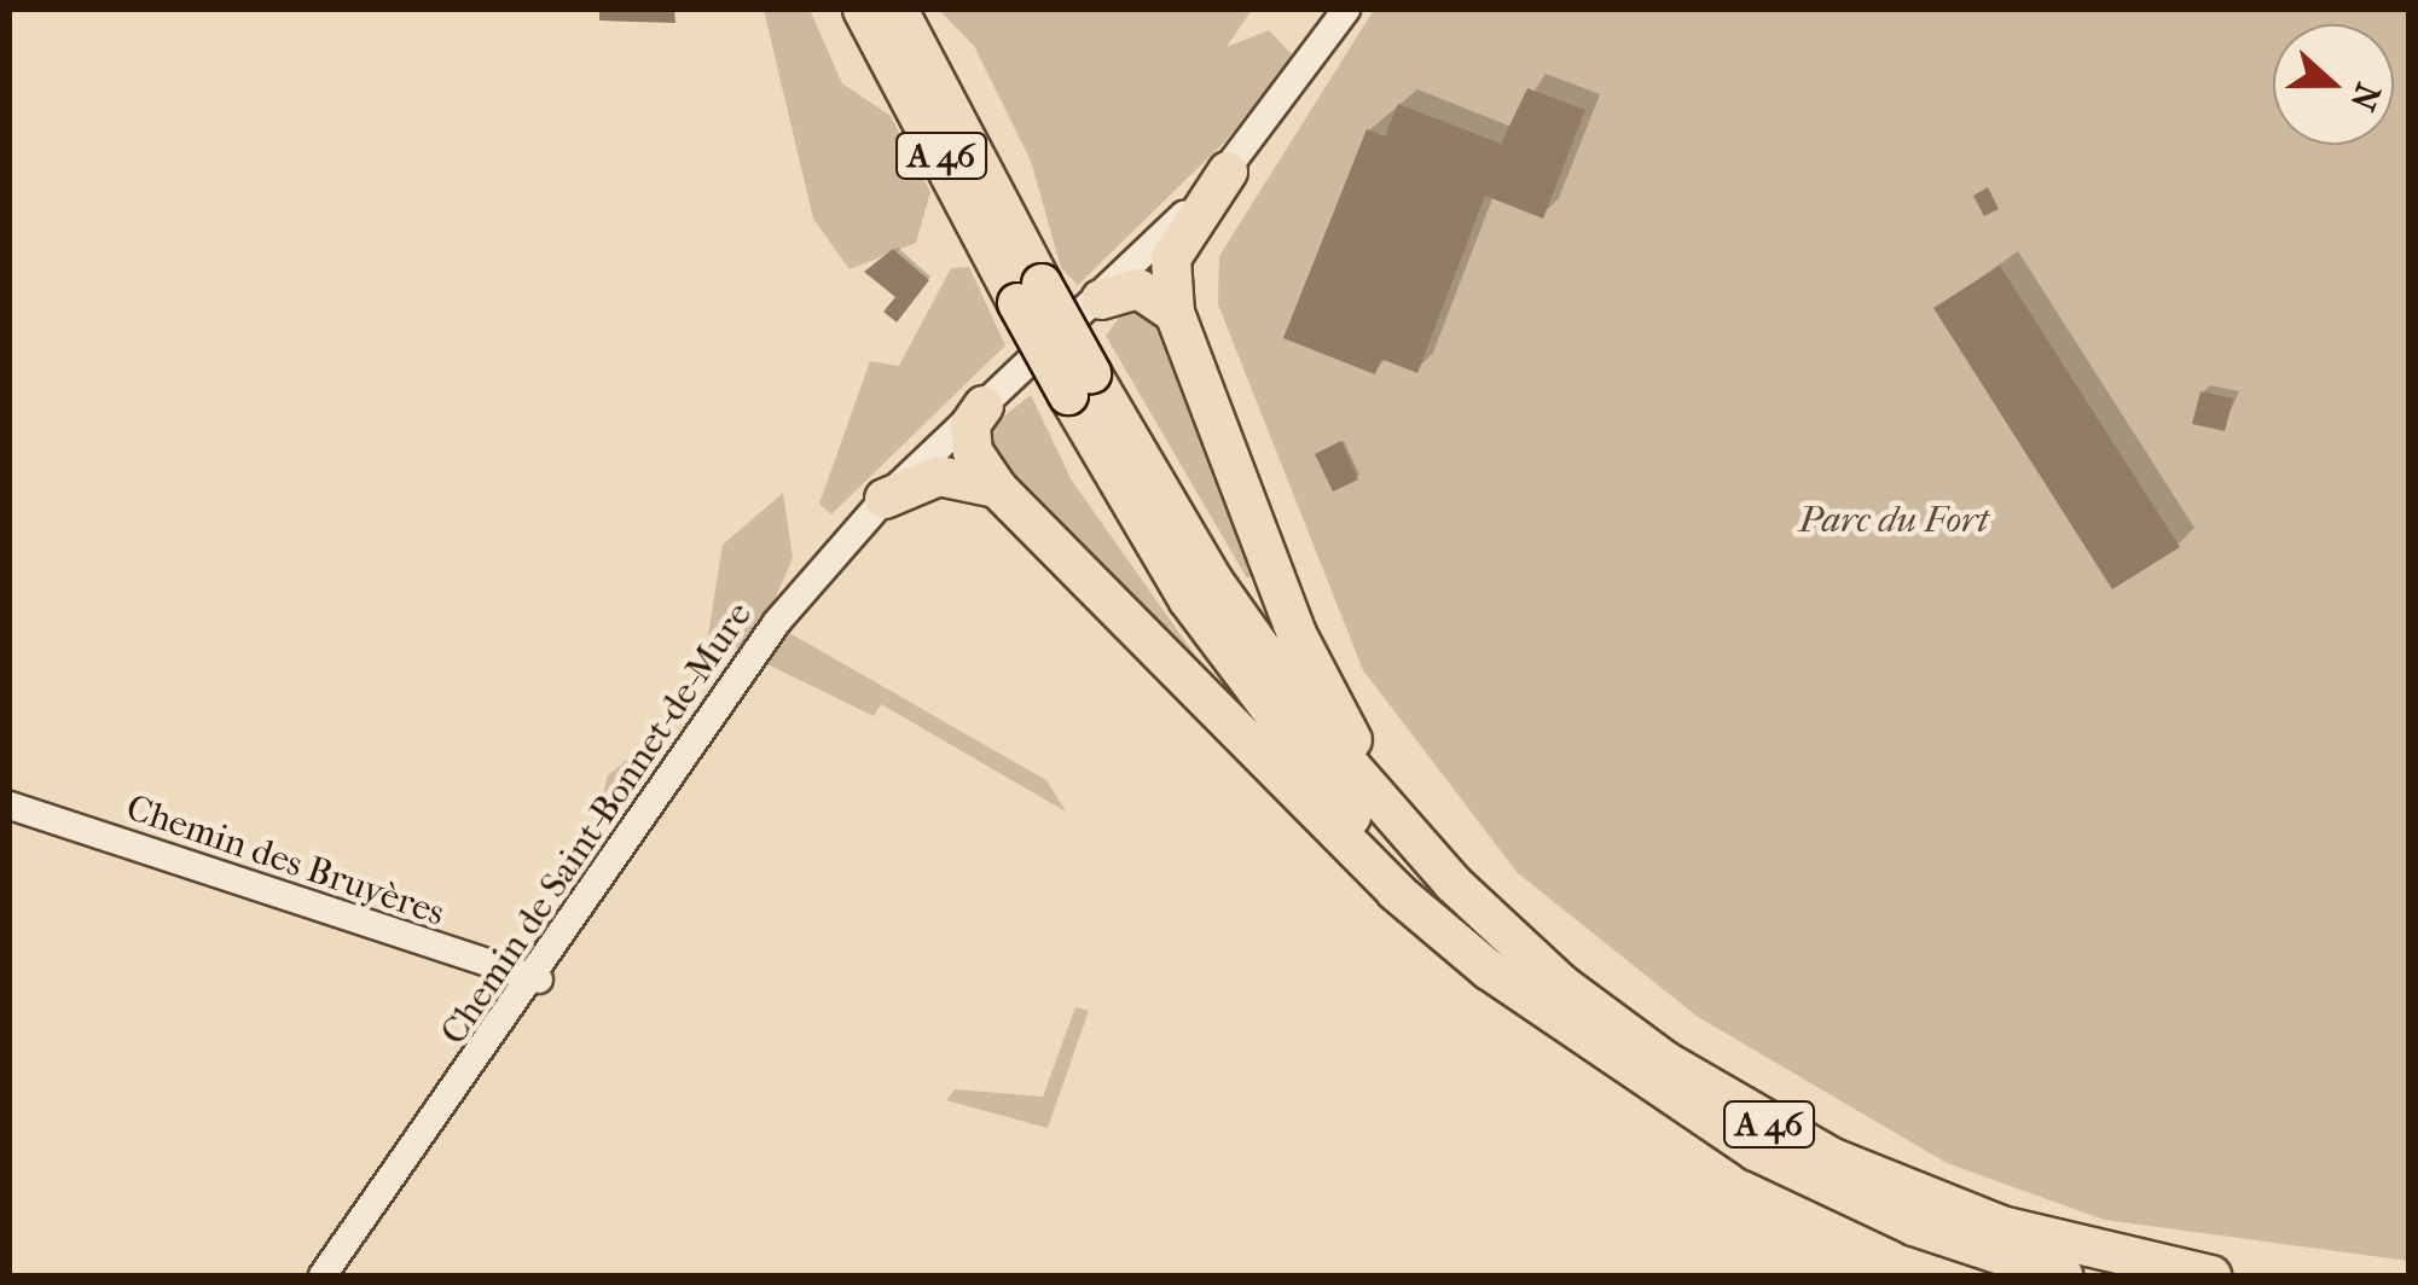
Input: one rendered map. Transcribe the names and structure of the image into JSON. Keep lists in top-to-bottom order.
{
  "streets": {
    "highway": ["A 46"],
    "street": ["Chemin de Saint-Bonnet-de-Mure", "Chemin des Bruyères"]
  },
  "crossings": [
    ["Chemin de Saint-Bonnet-de-Mure", "Chemin des Bruyères"]
  ],
  "parks": ["Parc du Fort"],
  "north": "right"
}
